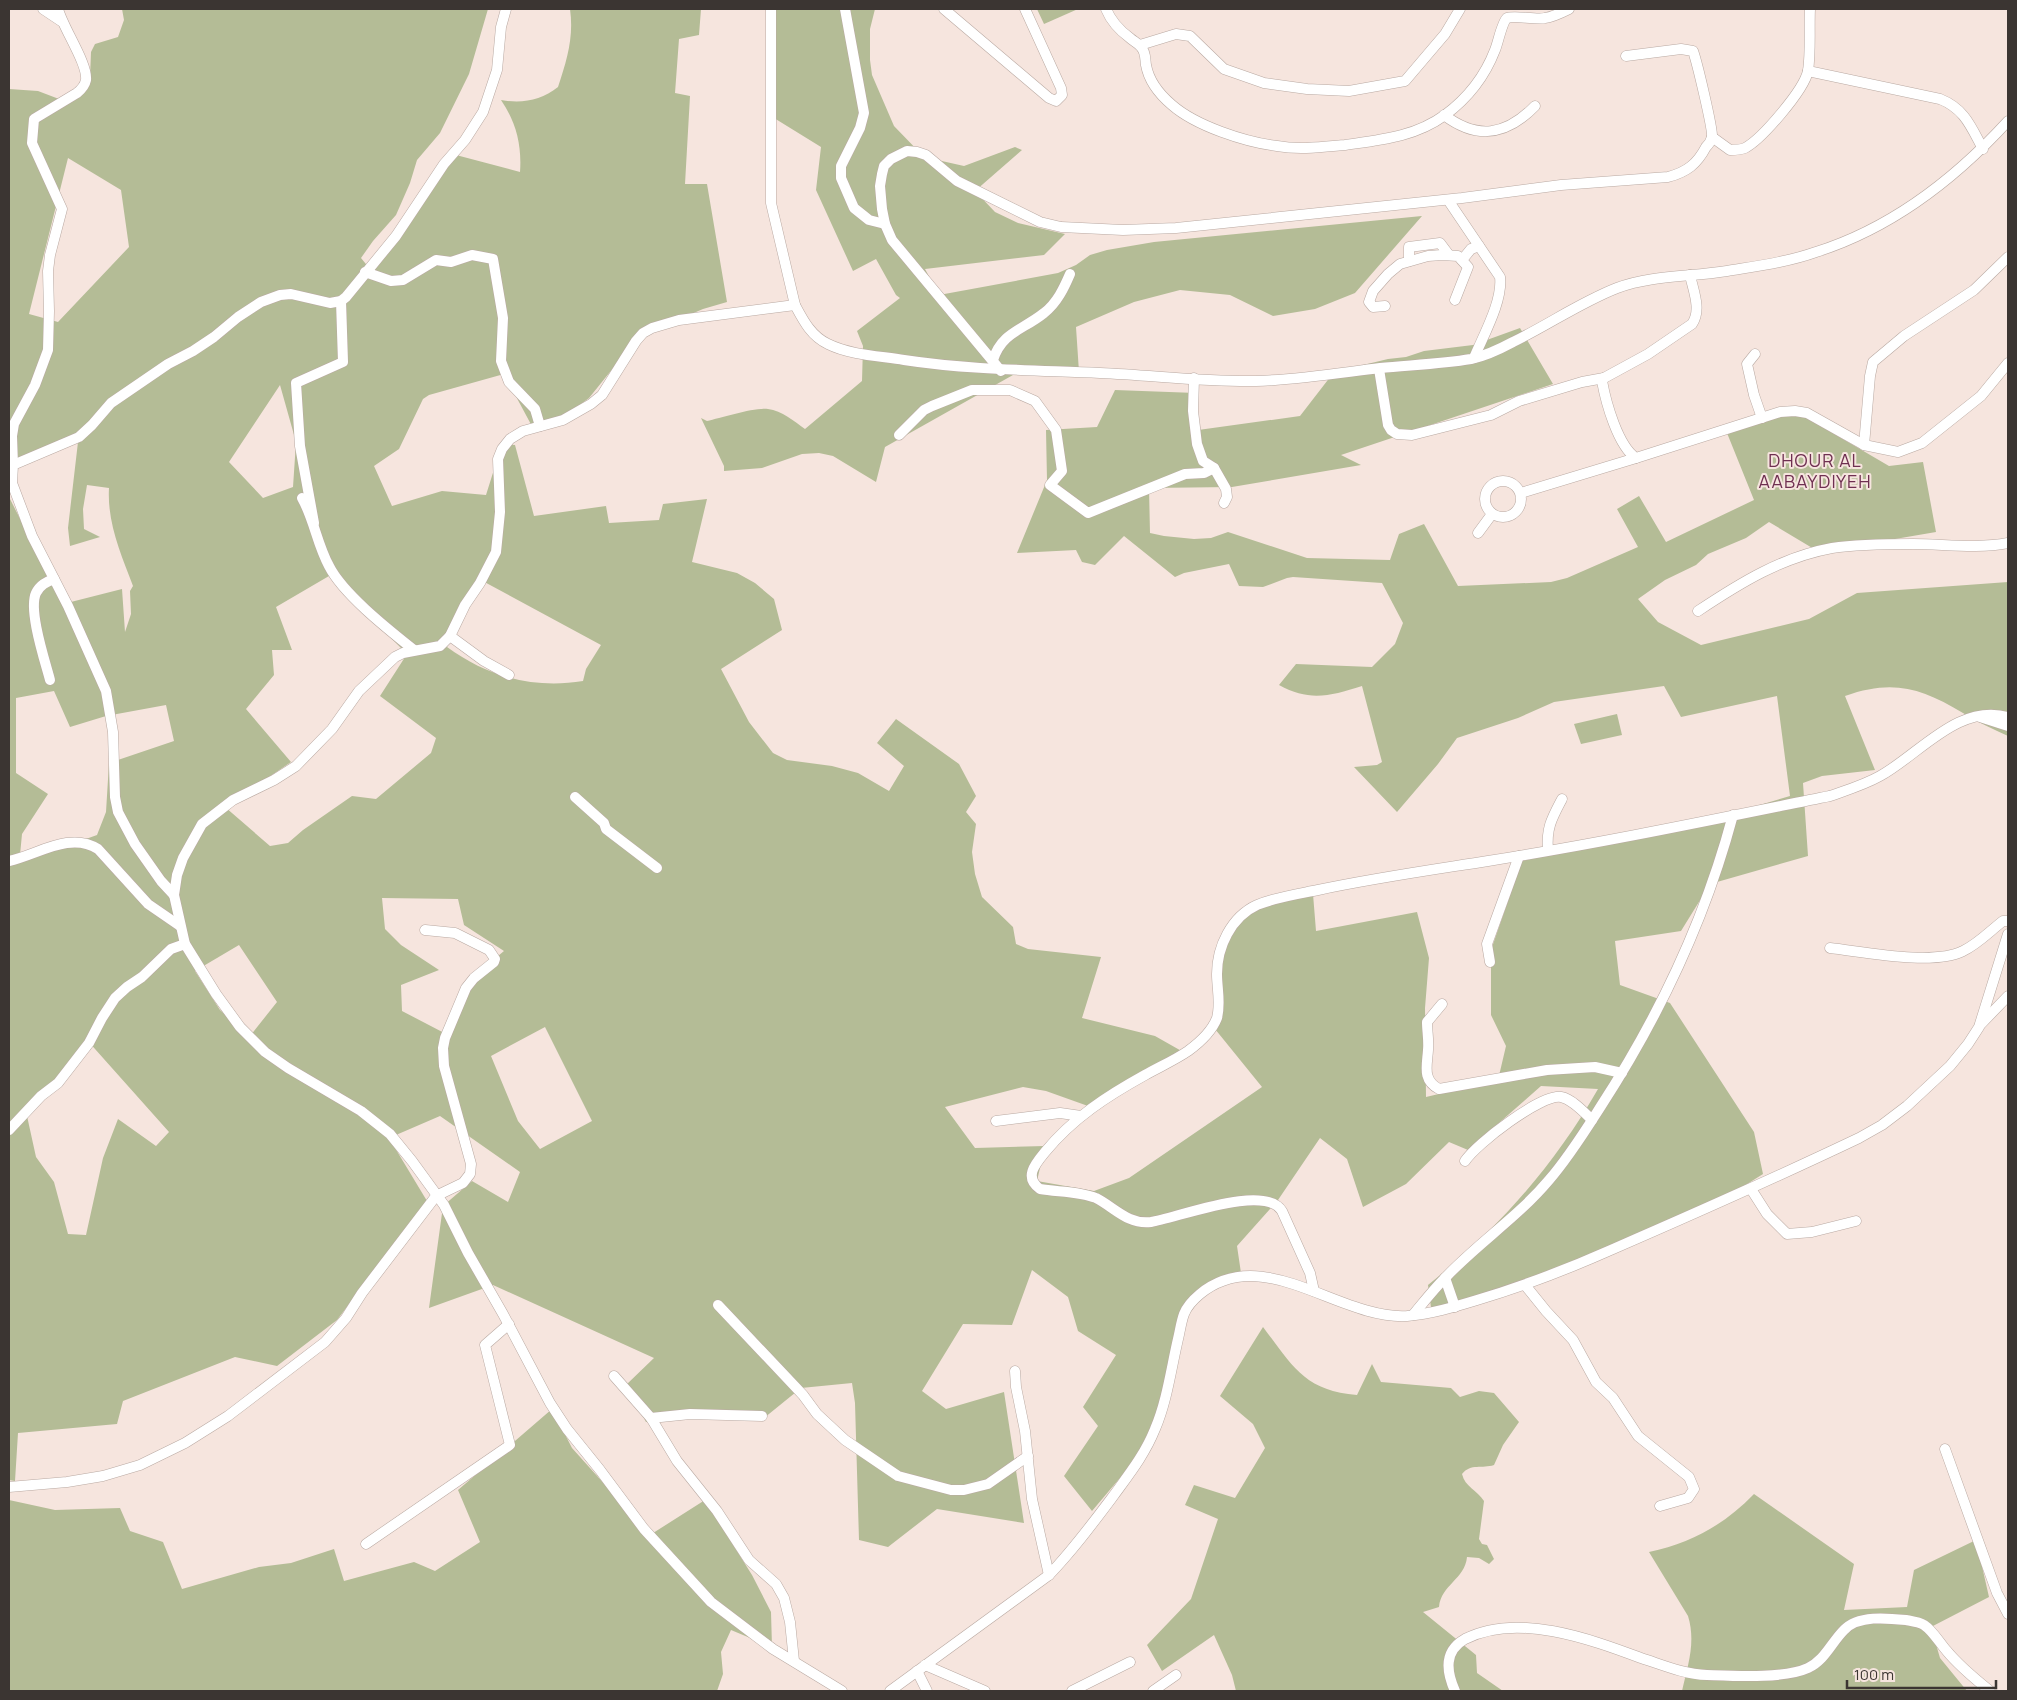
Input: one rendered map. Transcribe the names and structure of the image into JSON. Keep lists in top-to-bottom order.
{
  "districts": ["DHOUR AL AABAYDIYEH"],
  "scale_bar": "100 m"
}
